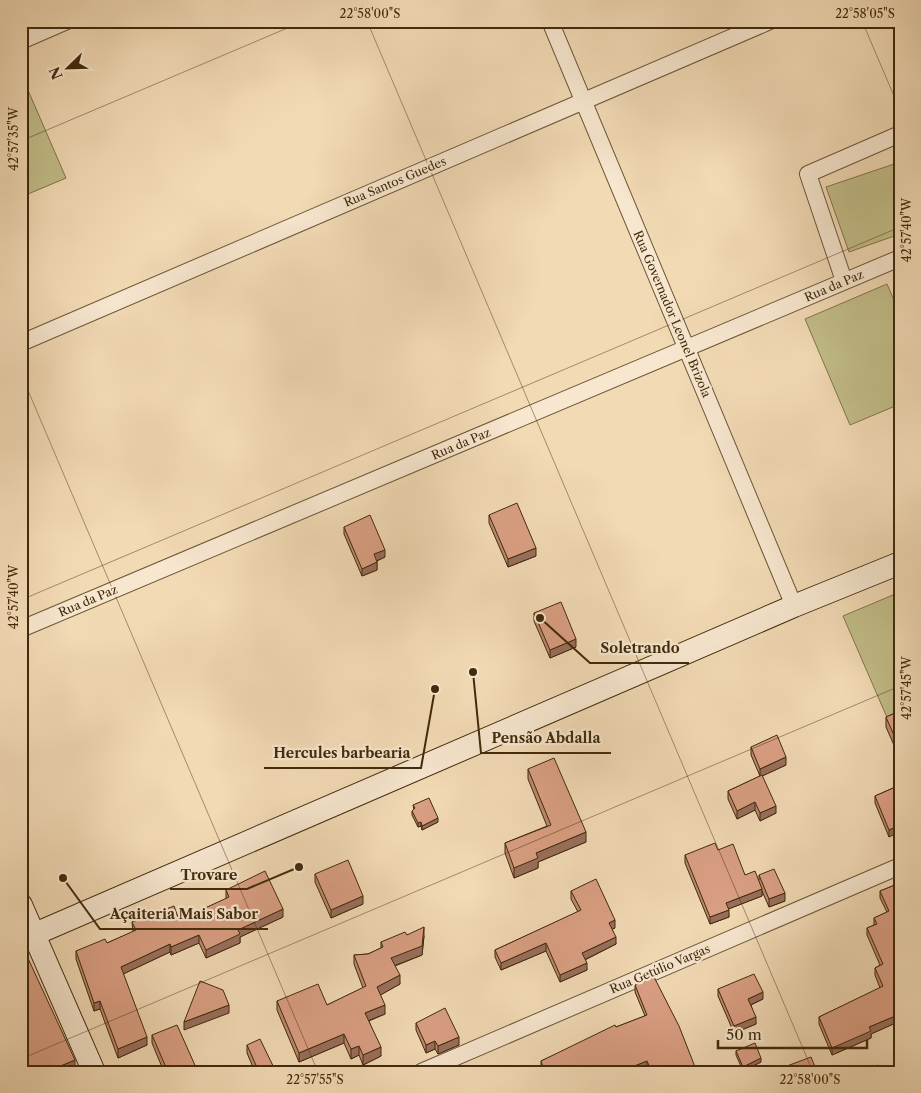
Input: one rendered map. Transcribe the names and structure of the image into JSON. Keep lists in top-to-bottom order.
{
  "streets": {
    "street": [
      "Rua Santos Guedes",
      "Rua da Paz",
      "Rua Governador Leonel Brizola",
      "Rua Getúlio Vargas"
    ]
  },
  "crossings": [
    ["Rua Santos Guedes", "Rua Governador Leonel Brizola"],
    ["Rua da Paz", "Rua Governador Leonel Brizola"]
  ],
  "places": [
    "Soletrando",
    "Pensão Abdalla",
    "Hercules barbearia",
    "Trovare",
    "Açaiteria Mais Sabor"
  ],
  "scale_bar": "50 m",
  "north": "bottom left",
  "coordinates": [
    "22°58'00\"S",
    "22°58'05\"S",
    "42°57'35\"W",
    "42°57'40\"W",
    "42°57'45\"W",
    "22°57'55\"S"
  ]
}
